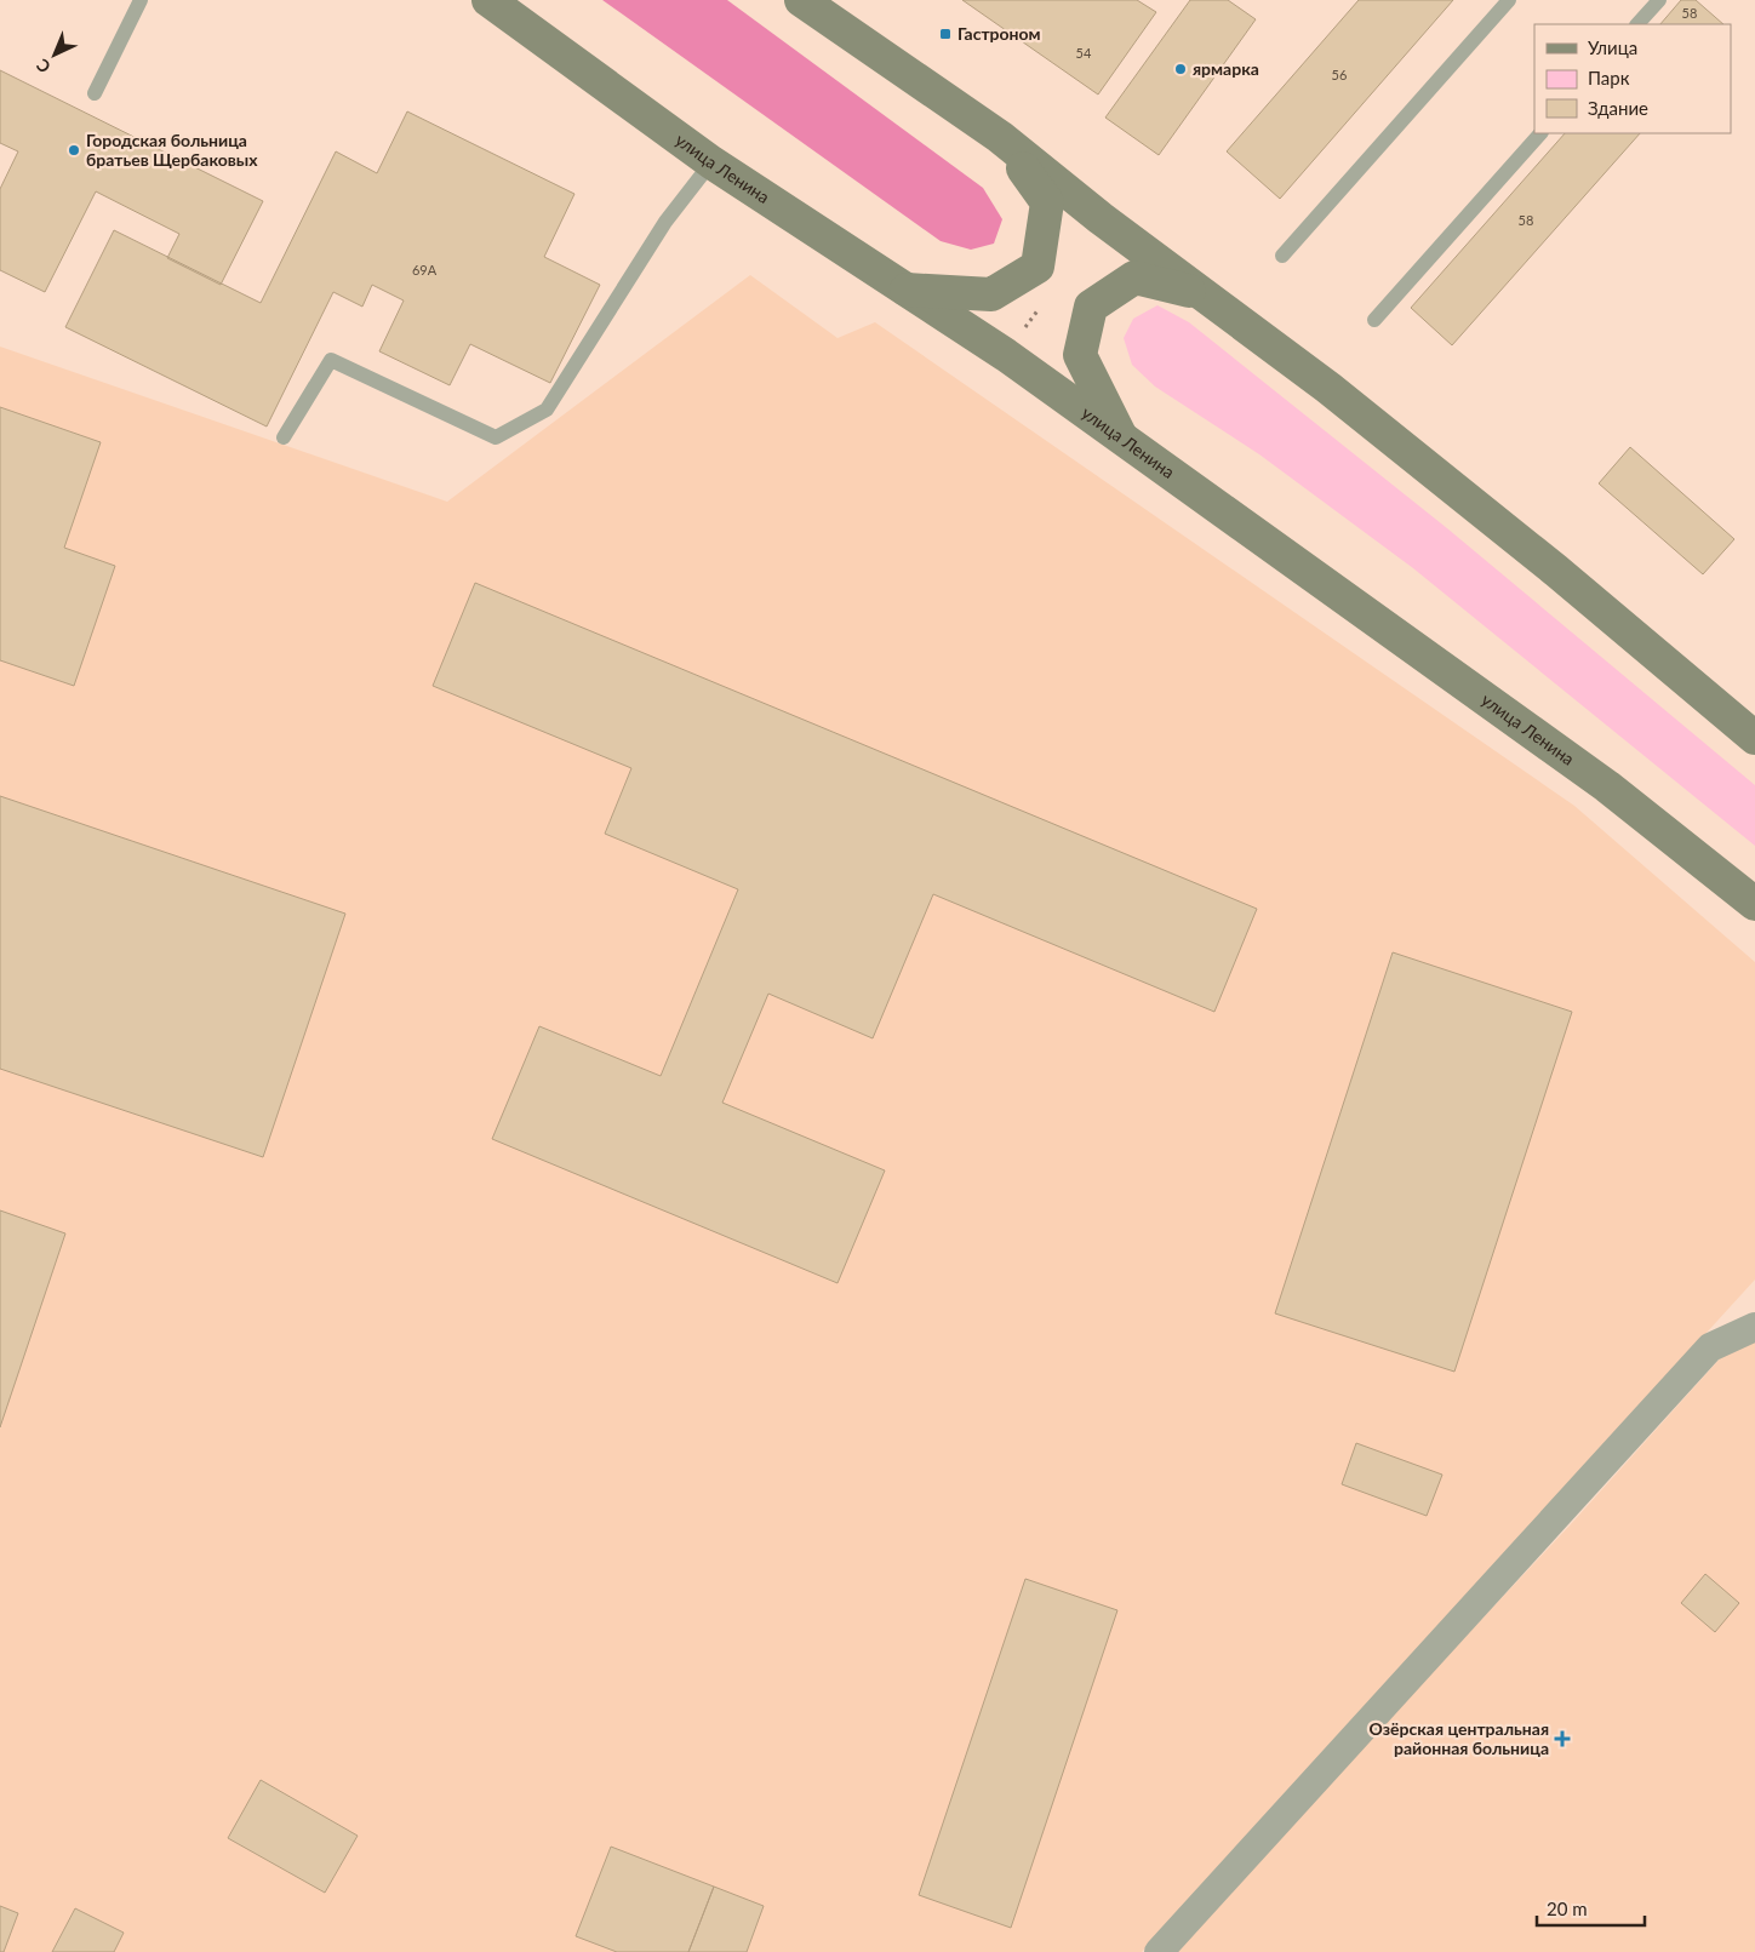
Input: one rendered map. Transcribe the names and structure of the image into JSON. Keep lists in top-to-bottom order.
{
  "streets": {
    "main road": ["улица Ленина"]
  },
  "places": {
    "transit": ["Гастроном"],
    "other": ["ярмарка", "Городская больница братьев Щербаковых"],
    "health": ["Озёрская центральная районная больница"]
  },
  "house_numbers": [
    "58",
    "54",
    "56",
    "58",
    "69А"
  ],
  "legend": ["Улица", "Парк", "Здание"],
  "scale_bar": "20 m",
  "north": "bottom left"
}
